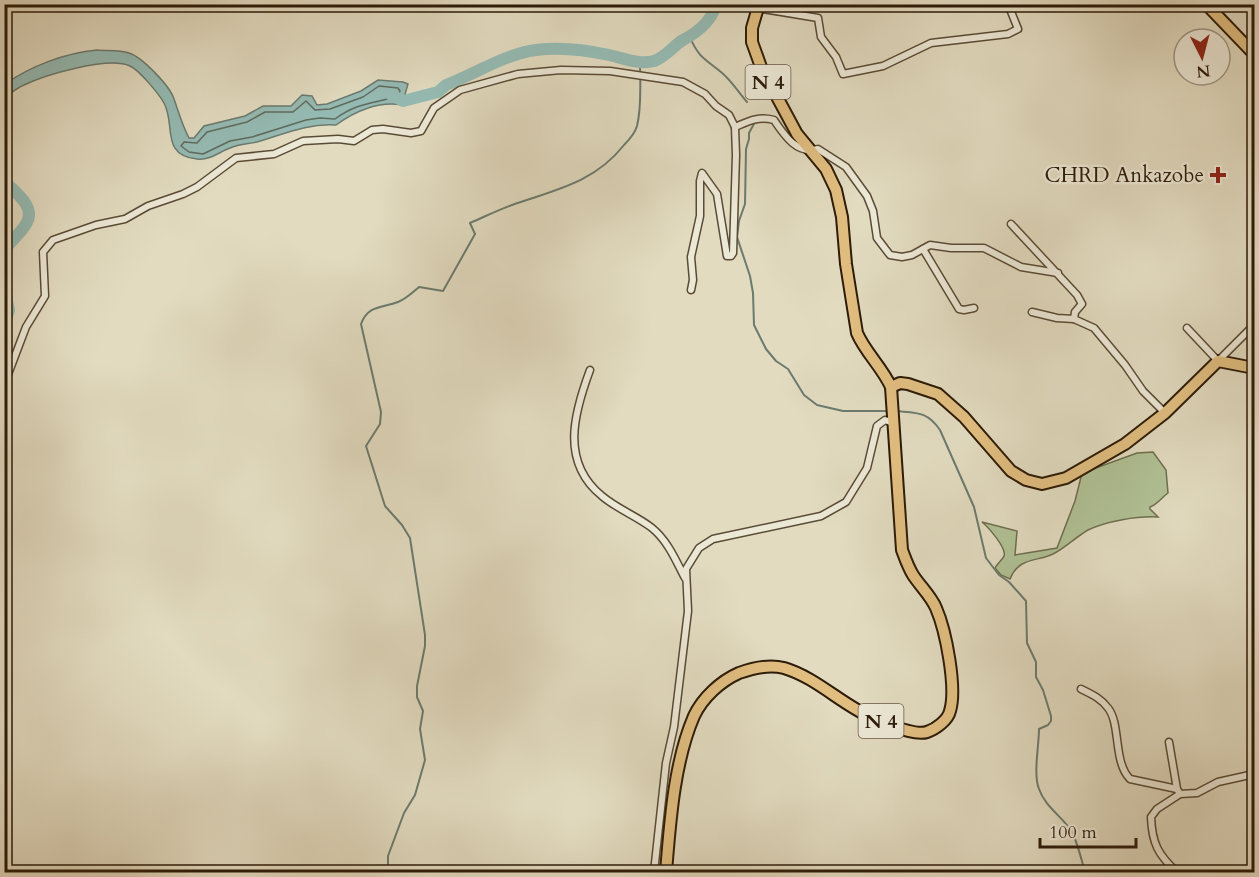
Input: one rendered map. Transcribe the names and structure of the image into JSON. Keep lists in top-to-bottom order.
{
  "streets": {
    "main road": ["N 4"]
  },
  "places": {
    "health": ["CHRD Ankazobe"]
  },
  "scale_bar": "100 m",
  "north": "bottom"
}
